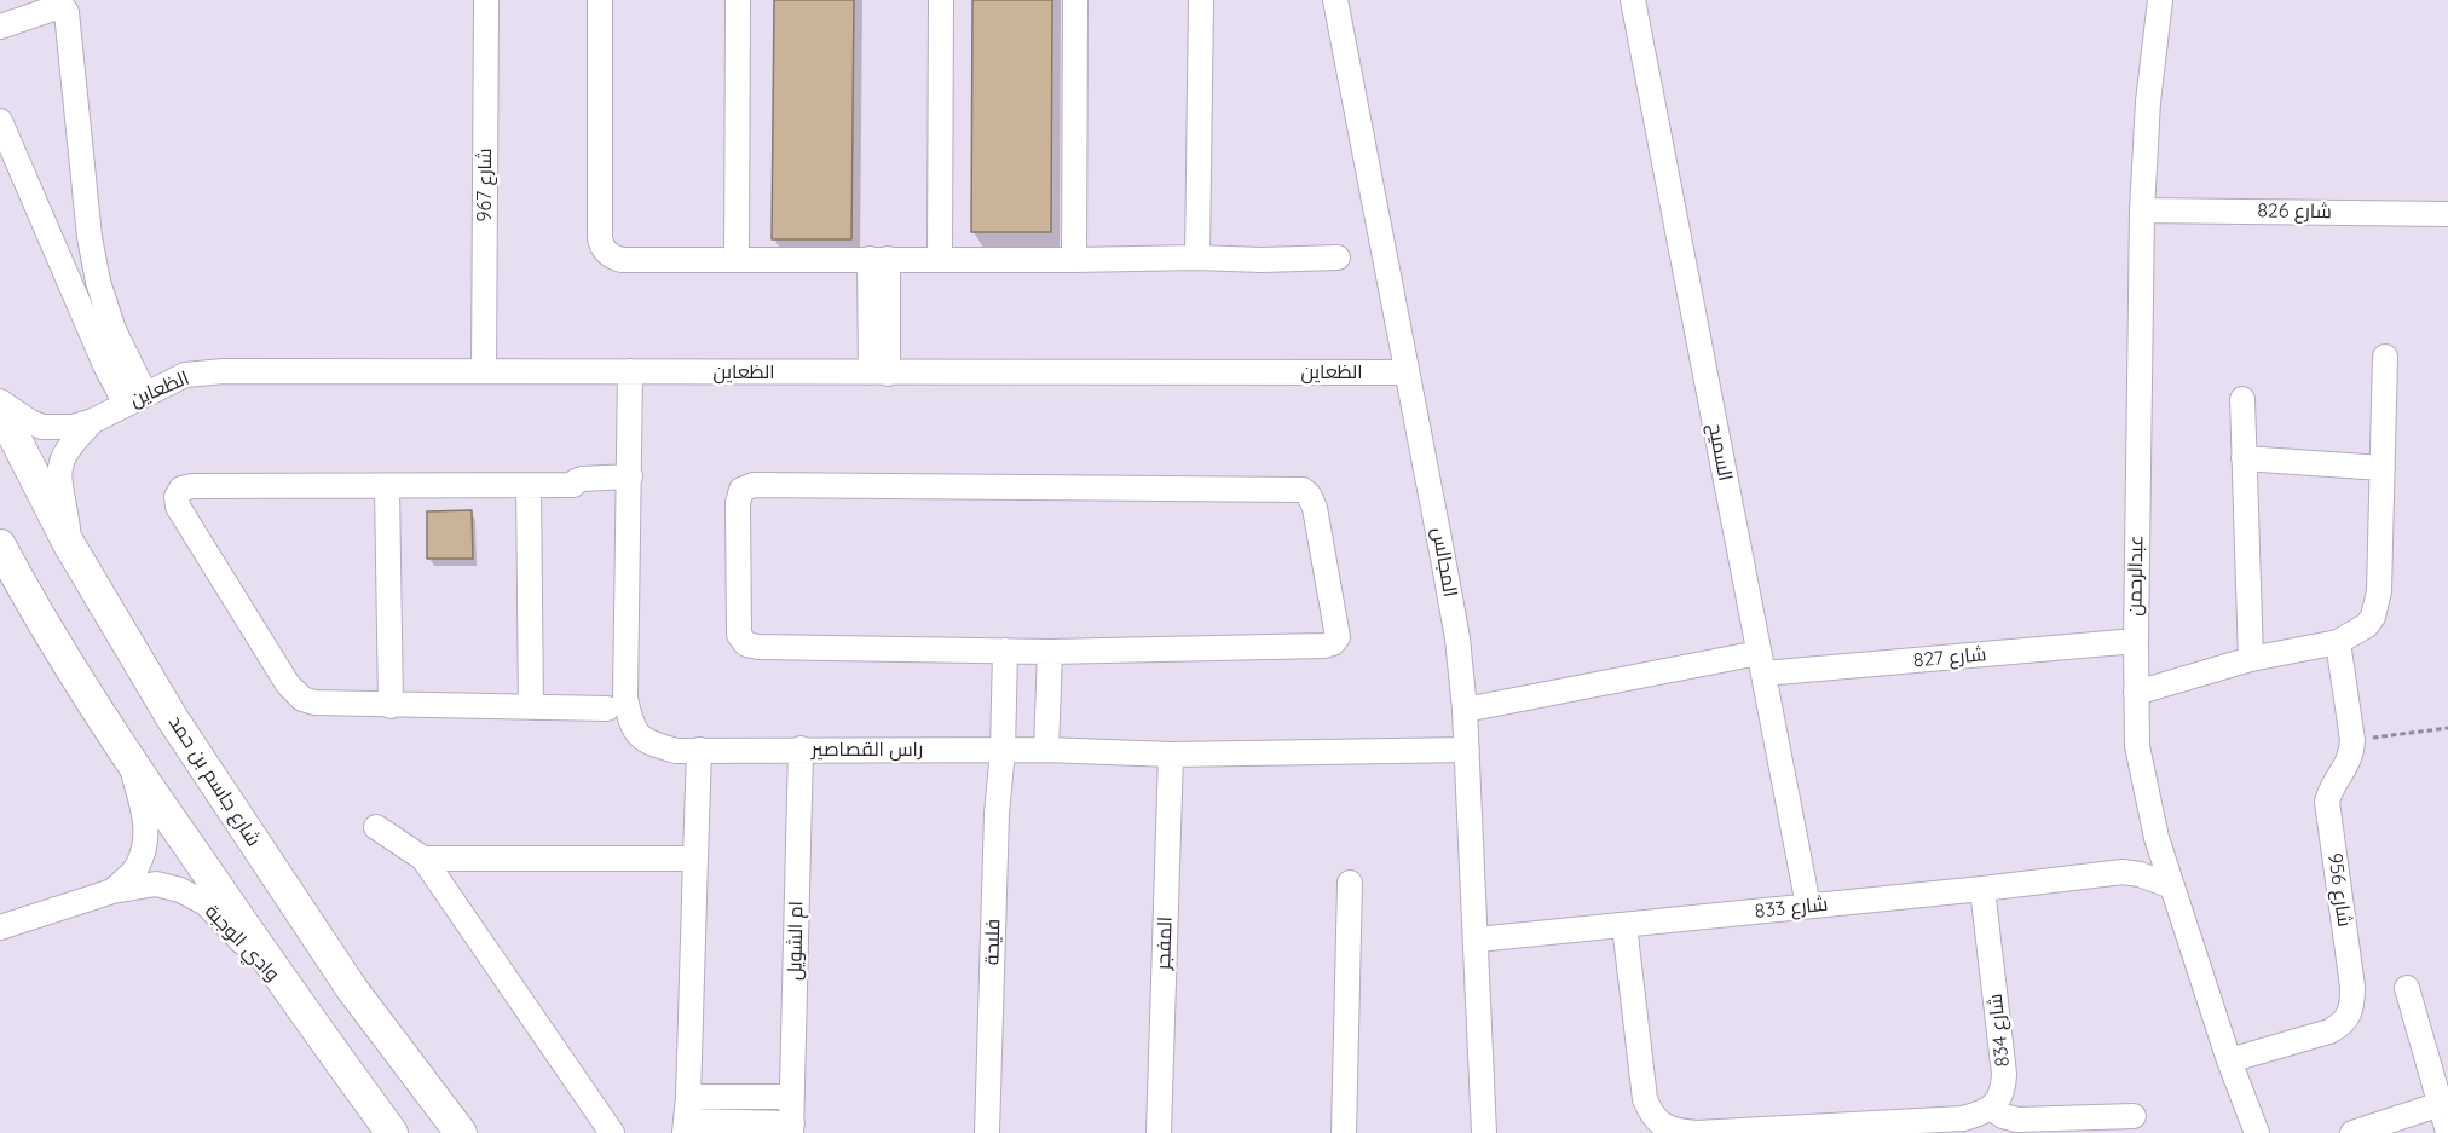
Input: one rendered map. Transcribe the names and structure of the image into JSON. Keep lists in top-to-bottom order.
{
  "streets": {
    "main road": ["شارع جاسم بن حمد"],
    "street": [
      "شارع 967",
      "شارع 826",
      "الظعاين",
      "السميح",
      "المجالس",
      "عبدالرحمن",
      "شارع 827",
      "راس القصاصير",
      "شارع 956",
      "شارع 833",
      "ام الشويل",
      "فليحة",
      "وادي الوجبة",
      "المفجر",
      "شارع 834"
    ]
  },
  "crossings": [
    ["شارع 967", "الظعاين"],
    ["شارع 826", "عبدالرحمن"],
    ["الظعاين", "المجالس"],
    ["الظعاين", "راس القصاصير"],
    ["الظعاين", "شارع جاسم بن حمد"],
    ["السميح", "شارع 827"],
    ["السميح", "شارع 833"],
    ["المجالس", "شارع 827"],
    ["المجالس", "راس القصاصير"],
    ["المجالس", "شارع 833"],
    ["عبدالرحمن", "شارع 827"],
    ["عبدالرحمن", "شارع 956"],
    ["عبدالرحمن", "شارع 833"],
    ["راس القصاصير", "ام الشويل"],
    ["راس القصاصير", "فليحة"],
    ["راس القصاصير", "المفجر"],
    ["شارع 833", "شارع 834"]
  ]
}
